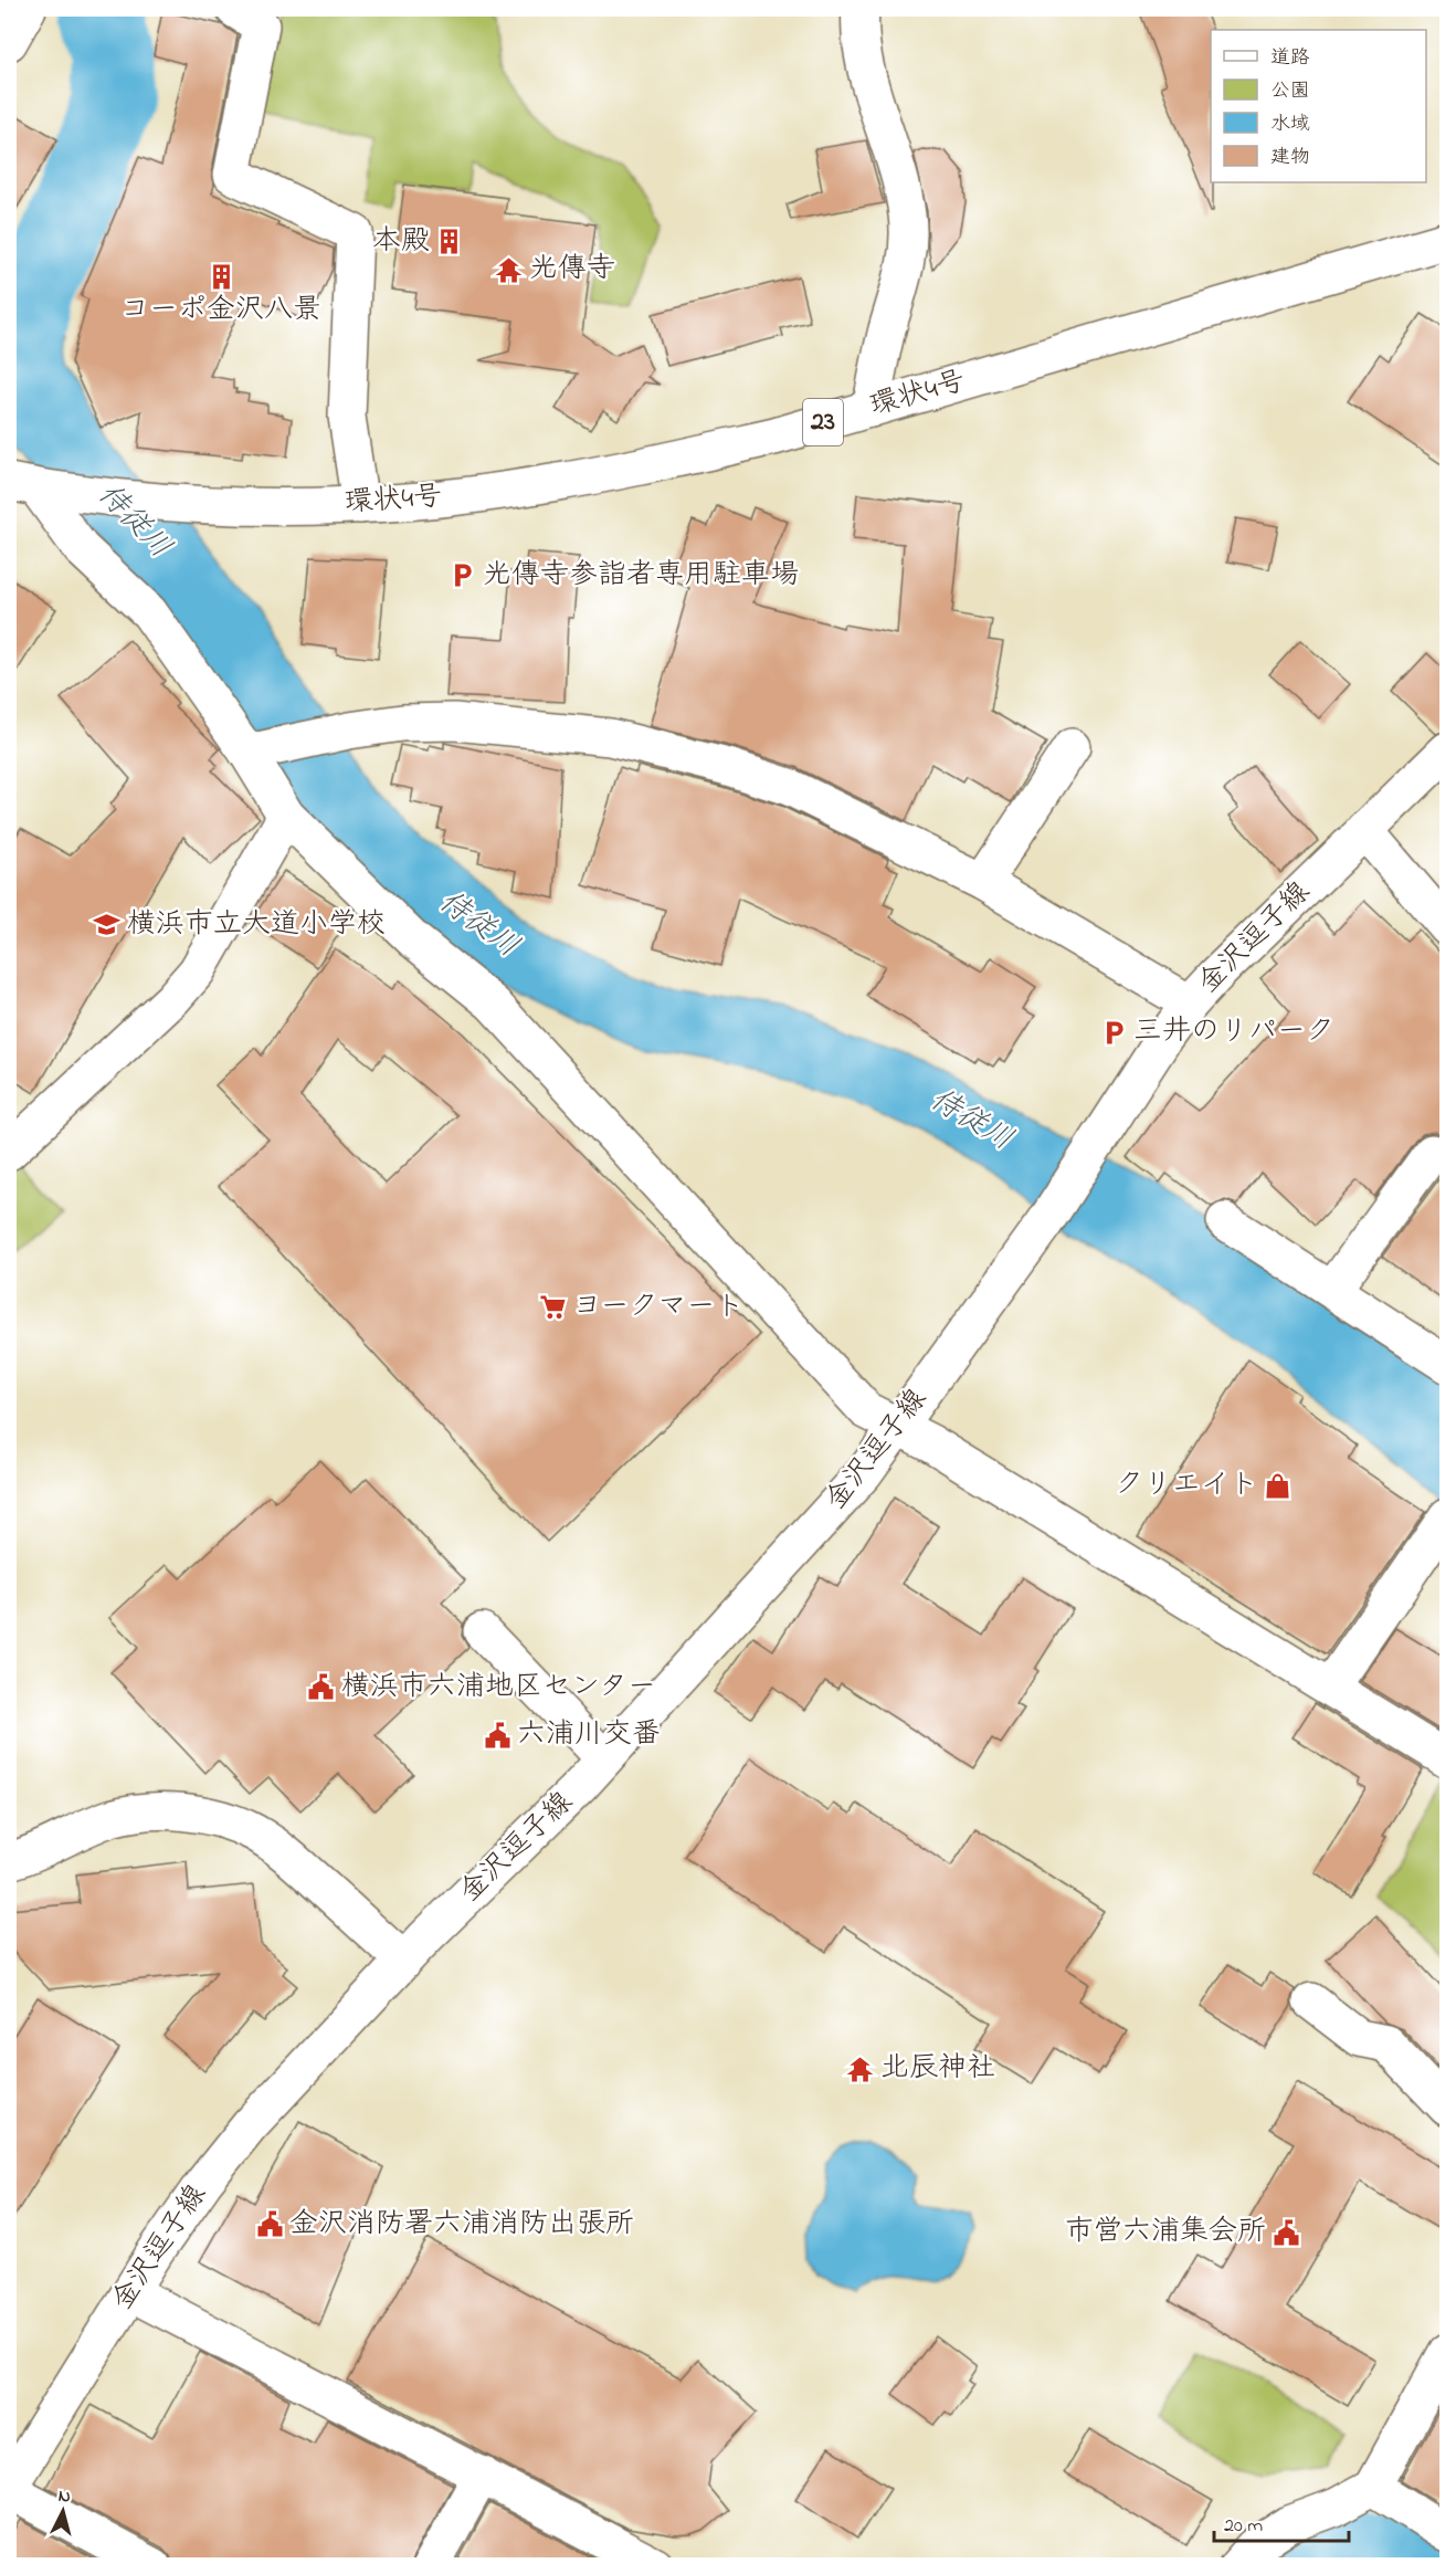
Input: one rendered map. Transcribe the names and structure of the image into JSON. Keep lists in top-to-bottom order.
{
  "streets": {
    "street": ["環状4号", "23", "金沢逗子線"]
  },
  "water": ["侍従川"],
  "places": {
    "building": ["本殿", "コーポ金沢八景"],
    "temple": ["光傳寺", "北辰神社"],
    "parking": ["光傳寺参詣者専用駐車場", "三井のリパーク"],
    "school or university": ["横浜市立大道小学校"],
    "supermarket": ["ヨークマート"],
    "shop": ["クリエイト"],
    "public building": [
      "横浜市六浦地区センター",
      "六浦川交番",
      "金沢消防署六浦消防出張所",
      "市営六浦集会所"
    ]
  },
  "legend": [
    "道路",
    "公園",
    "水域",
    "建物"
  ],
  "scale_bar": "20 m",
  "north": "top"
}
